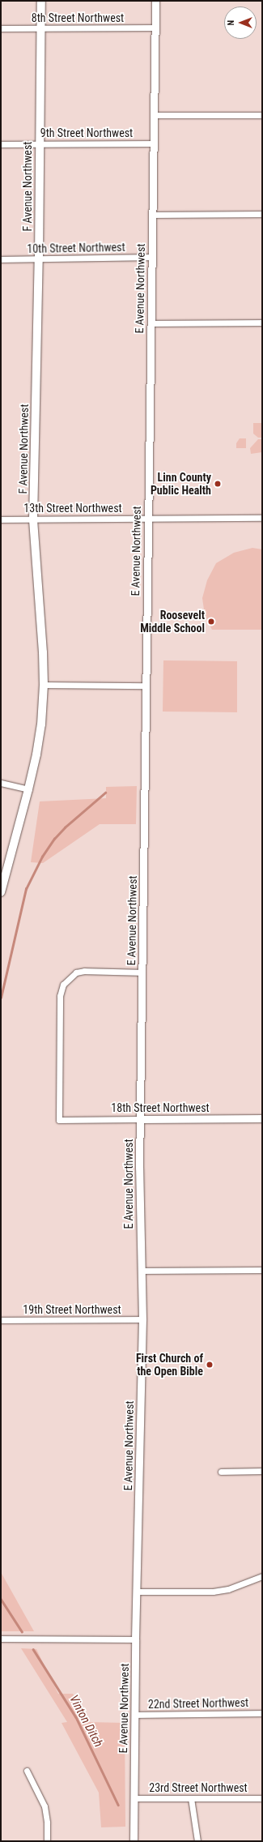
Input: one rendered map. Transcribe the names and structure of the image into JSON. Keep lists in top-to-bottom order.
{
  "streets": {
    "main road": ["F Avenue Northwest"],
    "street": [
      "8th Street Northwest",
      "9th Street Northwest",
      "10th Street Northwest",
      "E Avenue Northwest",
      "13th Street Northwest",
      "18th Street Northwest",
      "19th Street Northwest",
      "22nd Street Northwest",
      "23rd Street Northwest"
    ]
  },
  "crossings": [
    ["8th Street Northwest", "F Avenue Northwest"],
    ["8th Street Northwest", "E Avenue Northwest"],
    ["9th Street Northwest", "F Avenue Northwest"],
    ["9th Street Northwest", "E Avenue Northwest"],
    ["F Avenue Northwest", "10th Street Northwest"],
    ["F Avenue Northwest", "13th Street Northwest"],
    ["10th Street Northwest", "E Avenue Northwest"],
    ["E Avenue Northwest", "13th Street Northwest"],
    ["E Avenue Northwest", "18th Street Northwest"],
    ["E Avenue Northwest", "19th Street Northwest"],
    ["E Avenue Northwest", "22nd Street Northwest"],
    ["E Avenue Northwest", "23rd Street Northwest"]
  ],
  "water": ["Vinton Ditch"],
  "places": ["Linn County Public Health", "Roosevelt Middle School", "First Church of the Open Bible"],
  "north": "left"
}
